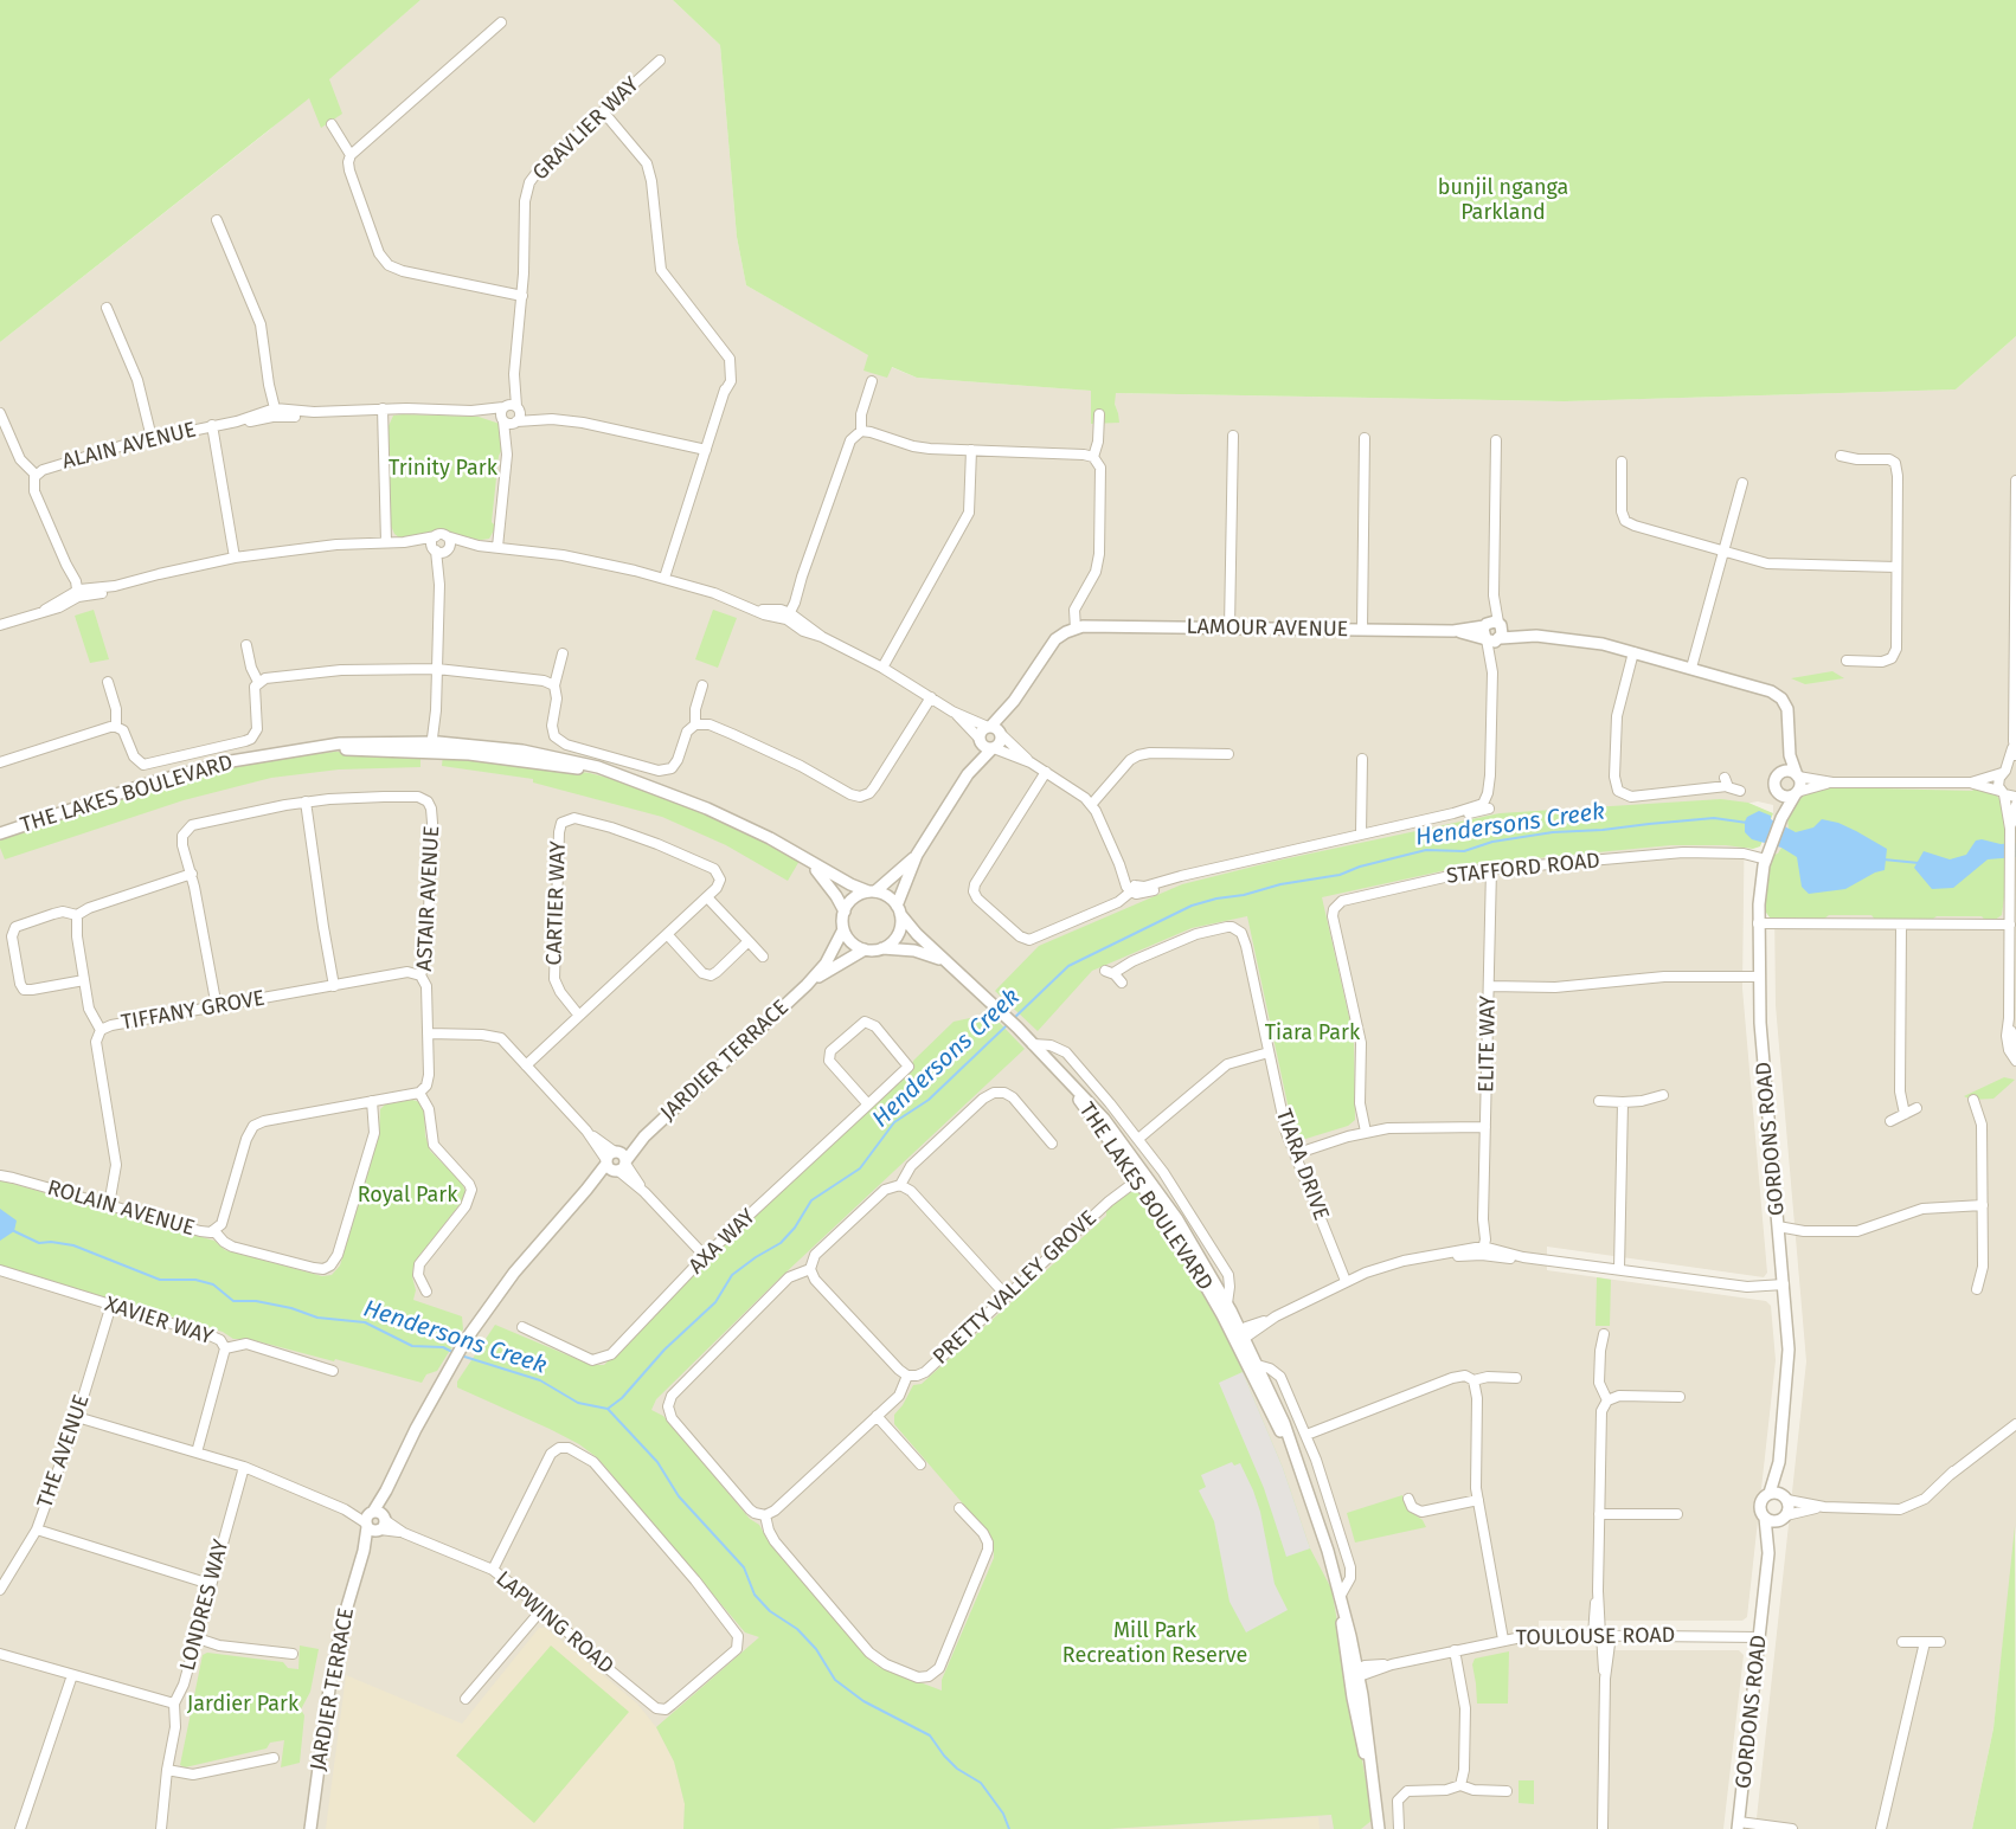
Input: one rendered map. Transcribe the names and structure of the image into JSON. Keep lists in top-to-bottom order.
{
  "streets": {
    "street": [
      "GRAVLIER WAY",
      "ALAIN AVENUE",
      "LAMOUR AVENUE",
      "THE LAKES BOULEVARD",
      "STAFFORD ROAD",
      "ASTAIR AVENUE",
      "CARTIER WAY",
      "TIFFANY GROVE",
      "ELITE WAY",
      "JARDIER TERRACE",
      "GORDONS ROAD",
      "TIARA DRIVE",
      "ROLAIN AVENUE",
      "AXA WAY",
      "PRETTY VALLEY GROVE",
      "XAVIER WAY",
      "THE AVENUE",
      "LONDRES WAY",
      "LAPWING ROAD",
      "TOULOUSE ROAD"
    ]
  },
  "crossings": [
    ["GRAVLIER WAY", "ALAIN AVENUE"],
    ["LAMOUR AVENUE", "GORDONS ROAD"],
    ["THE LAKES BOULEVARD", "JARDIER TERRACE"],
    ["THE LAKES BOULEVARD", "PRETTY VALLEY GROVE"],
    ["THE LAKES BOULEVARD", "TOULOUSE ROAD"],
    ["STAFFORD ROAD", "ELITE WAY"],
    ["STAFFORD ROAD", "GORDONS ROAD"],
    ["ASTAIR AVENUE", "TIFFANY GROVE"],
    ["ASTAIR AVENUE", "ROLAIN AVENUE"],
    ["TIFFANY GROVE", "ROLAIN AVENUE"],
    ["JARDIER TERRACE", "LAPWING ROAD"],
    ["GORDONS ROAD", "TOULOUSE ROAD"],
    ["XAVIER WAY", "THE AVENUE"],
    ["THE AVENUE", "LAPWING ROAD"],
    ["LONDRES WAY", "LAPWING ROAD"]
  ],
  "water": ["Hendersons Creek"],
  "parks": [
    "bunjil nganga Parkland",
    "Trinity Park",
    "Tiara Park",
    "Royal Park",
    "Mill Park Recreation Reserve",
    "Jardier Park"
  ]
}
